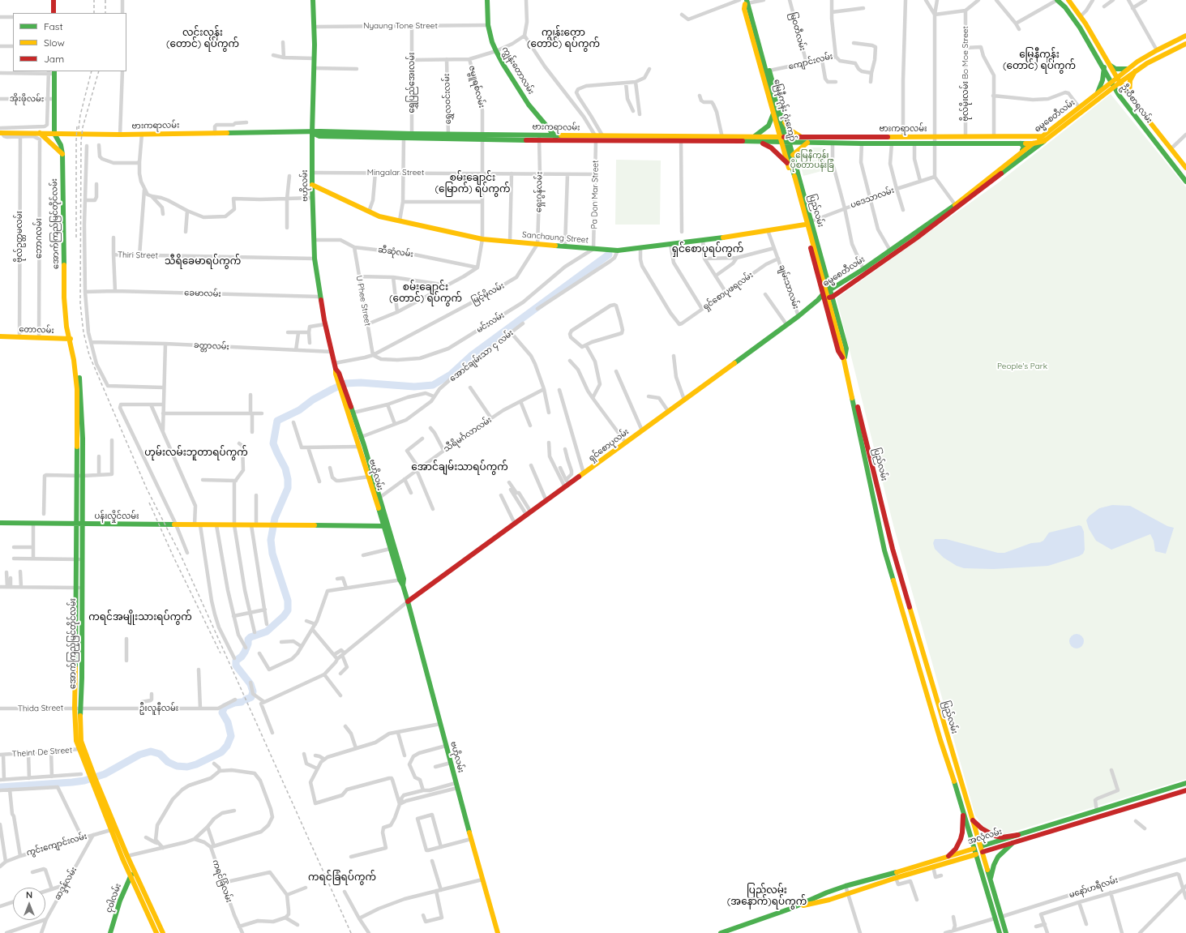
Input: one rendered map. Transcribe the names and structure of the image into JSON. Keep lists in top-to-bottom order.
{
  "streets": {
    "main road": [
      "ကျွန်းတောလမ်း",
      "ဦးဝီစာရလမ်း",
      "မြေနီကုန်း ဂုံးကျော်",
      "ဓမ္မစေတီလမ်း",
      "ဗားကရာလမ်း",
      "ဗဟိုလမ်း",
      "ပြည်လမ်း",
      "အောက်ကြည်မြင်တိုင်လမ်း",
      "Sanchaung Street",
      "တောလမ်း",
      "ရှင်စောပုလမ်း",
      "ပန်းလှိုင်လမ်း",
      "အောက်ကြည့်မြင်တိုင်လမ်း",
      "အလုံလမ်း",
      "ငုဝါလမ်း"
    ],
    "street": [
      "Nyaung Tone Street",
      "မြဝတီလမ်း",
      "ကျောင်းလမ်း",
      "ဗိုလ်မိုးလမ်း Bo Moe Street",
      "ရွှေပြည်အေးလမ်း",
      "ဇမ္ဗူရစ်လမ်း",
      "အိုးဖိုလမ်း",
      "ရွှေလဝင်းလမ်း",
      "Mingalar Street",
      "ရှေးဂွန်လမ်း",
      "Pa Don Mar Street",
      "ပဒေသာလမ်း",
      "ဗိုလ်ဥတ္တမလမ်း",
      "ဘောဂလမ်း",
      "ဆီဆုံလမ်း",
      "Thiri Street",
      "ချမ်းသာလမ်း",
      "ရှင်စောပုဖရလမ်း",
      "ခေမာလမ်း",
      "မြင့်မိုလမ်း",
      "U Phee Street",
      "မင်းလမ်း",
      "ခတ္တာလမ်း",
      "အောင်ချမ်းသာ ၄ လမ်း",
      "သီရိမင်္ဂလာလမ်း",
      "Thida Street",
      "ဦးလူနီလမ်း",
      "Theint De Street",
      "ကွင်းကျောင်းလမ်း",
      "ကရင်ခြံလမ်း",
      "ဆဒ္ဒန်လမ်း",
      "မနော်ဟရီလမ်း"
    ]
  },
  "crossings": [
    ["Nyaung Tone Street", "ကျွန်းတောလမ်း"],
    ["Nyaung Tone Street", "ရွှေပြည်အေးလမ်း"],
    ["Nyaung Tone Street", "ဗဟိုလမ်း"],
    ["မြဝတီလမ်း", "ကျောင်းလမ်း"],
    ["ကျောင်းလမ်း", "ပြည်လမ်း"],
    ["ကျွန်းတောလမ်း", "ဗားကရာလမ်း"],
    ["ဗိုလ်မိုးလမ်း Bo Moe Street", "ဗားကရာလမ်း"],
    ["ရွှေပြည်အေးလမ်း", "ဗားကရာလမ်း"],
    ["ဇမ္ဗူရစ်လမ်း", "ဗားကရာလမ်း"],
    ["ဇမ္ဗူရစ်လမ်း", "Mingalar Street"],
    ["ဇမ္ဗူရစ်လမ်း", "Sanchaung Street"],
    ["ဇမ္ဗူရစ်လမ်း", "ဆီဆုံလမ်း"],
    ["ရွှေလဝင်းလမ်း", "ဗားကရာလမ်း"],
    ["ဦးဝီစာရလမ်း", "ဓမ္မစေတီလမ်း"],
    ["မြေနီကုန်း ဂုံးကျော်", "ပြည်လမ်း"],
    ["ဓမ္မစေတီလမ်း", "ဗားကရာလမ်း"],
    ["ဓမ္မစေတီလမ်း", "ပြည်လမ်း"],
    ["ဓမ္မစေတီလမ်း", "ရှင်စောပုလမ်း"],
    ["ဗားကရာလမ်း", "ဗဟိုလမ်း"],
    ["ဗားကရာလမ်း", "ရှေးဂွန်လမ်း"],
    ["ဗားကရာလမ်း", "Pa Don Mar Street"],
    ["ဗားကရာလမ်း", "ပြည်လမ်း"],
    ["ဗားကရာလမ်း", "အောက်ကြည်မြင်တိုင်လမ်း"],
    ["Mingalar Street", "ဗဟိုလမ်း"],
    ["Mingalar Street", "ရှေးဂွန်လမ်း"],
    ["Mingalar Street", "Pa Don Mar Street"],
    ["ဗဟိုလမ်း", "Sanchaung Street"],
    ["ဗဟိုလမ်း", "ဆီဆုံလမ်း"],
    ["ဗဟိုလမ်း", "Thiri Street"],
    ["ဗဟိုလမ်း", "ခေမာလမ်း"],
    ["ဗဟိုလမ်း", "မြင့်မိုလမ်း"],
    ["ဗဟိုလမ်း", "ခတ္တာလမ်း"],
    ["ဗဟိုလမ်း", "အောင်ချမ်းသာ ၄ လမ်း"],
    ["ဗဟိုလမ်း", "သီရိမင်္ဂလာလမ်း"],
    ["ဗဟိုလမ်း", "ရှင်စောပုလမ်း"],
    ["ဗဟိုလမ်း", "ပန်းလှိုင်လမ်း"],
    ["ရှေးဂွန်လမ်း", "Sanchaung Street"],
    ["ရှေးဂွန်လမ်း", "မြင့်မိုလမ်း"],
    ["Pa Don Mar Street", "Sanchaung Street"],
    ["Pa Don Mar Street", "မင်းလမ်း"],
    ["ပဒေသာလမ်း", "ပြည်လမ်း"],
    ["ပြည်လမ်း", "Sanchaung Street"],
    ["ပြည်လမ်း", "အလုံလမ်း"],
    ["ပြည်လမ်း", "မနော်ဟရီလမ်း"],
    ["အောက်ကြည်မြင်တိုင်လမ်း", "တောလမ်း"],
    ["အောက်ကြည်မြင်တိုင်လမ်း", "အောက်ကြည့်မြင်တိုင်လမ်း"],
    ["ဗိုလ်ဥတ္တမလမ်း", "ဘောဂလမ်း"],
    ["ဗိုလ်ဥတ္တမလမ်း", "တောလမ်း"],
    ["Sanchaung Street", "ချမ်းသာလမ်း"],
    ["Sanchaung Street", "ရှင်စောပုဖရလမ်း"],
    ["Sanchaung Street", "မြင့်မိုလမ်း"],
    ["Sanchaung Street", "မင်းလမ်း"],
    ["ဘောဂလမ်း", "တောလမ်း"],
    ["ဆီဆုံလမ်း", "U Phee Street"],
    ["Thiri Street", "ခေမာလမ်း"],
    ["ချမ်းသာလမ်း", "ရှင်စောပုဖရလမ်း"],
    ["ချမ်းသာလမ်း", "ရှင်စောပုလမ်း"],
    ["မြင့်မိုလမ်း", "U Phee Street"],
    ["မြင့်မိုလမ်း", "မင်းလမ်း"],
    ["U Phee Street", "မင်းလမ်း"],
    ["တောလမ်း", "အောက်ကြည့်မြင်တိုင်လမ်း"],
    ["ပန်းလှိုင်လမ်း", "အောက်ကြည့်မြင်တိုင်လမ်း"],
    ["အောက်ကြည့်မြင်တိုင်လမ်း", "Thida Street"],
    ["အောက်ကြည့်မြင်တိုင်လမ်း", "ဦးလူနီလမ်း"],
    ["အောက်ကြည့်မြင်တိုင်လမ်း", "Theint De Street"],
    ["အောက်ကြည့်မြင်တိုင်လမ်း", "ကွင်းကျောင်းလမ်း"],
    ["အောက်ကြည့်မြင်တိုင်လမ်း", "ငုဝါလမ်း"],
    ["Thida Street", "ဦးလူနီလမ်း"],
    ["ကွင်းကျောင်းလမ်း", "ဆဒ္ဒန်လမ်း"]
  ],
  "districts": [
    "လင်းလွန်း (တောင်) ရပ်ကွက်",
    "ကျွန်းတော (တောင်) ရပ်ကွက်",
    "မြေနီကုန်း (တောင်) ရပ်ကွက်",
    "စမ်းချောင်း (မြောက်) ရပ်ကွက်",
    "ရှင်စောပုရပ်ကွက်",
    "သီရိခေမာရပ်ကွက်",
    "စမ်းချောင်း (တောင်) ရပ်ကွက်",
    "ဟုမ်းလမ်းဘူတာရပ်ကွက်",
    "အောင်ချမ်းသာရပ်ကွက်",
    "ကရင်အမျိုးသားရပ်ကွက်",
    "ကရင်ခြံရပ်ကွက်",
    "ပြည်လမ်း (အနောက်)ရပ်ကွက်"
  ],
  "parks": ["မြေနီကုန်း ပိုစတာပန်းခြံ", "People's Park"],
  "legend": ["Fast", "Slow", "Jam"],
  "north": "top"
}
